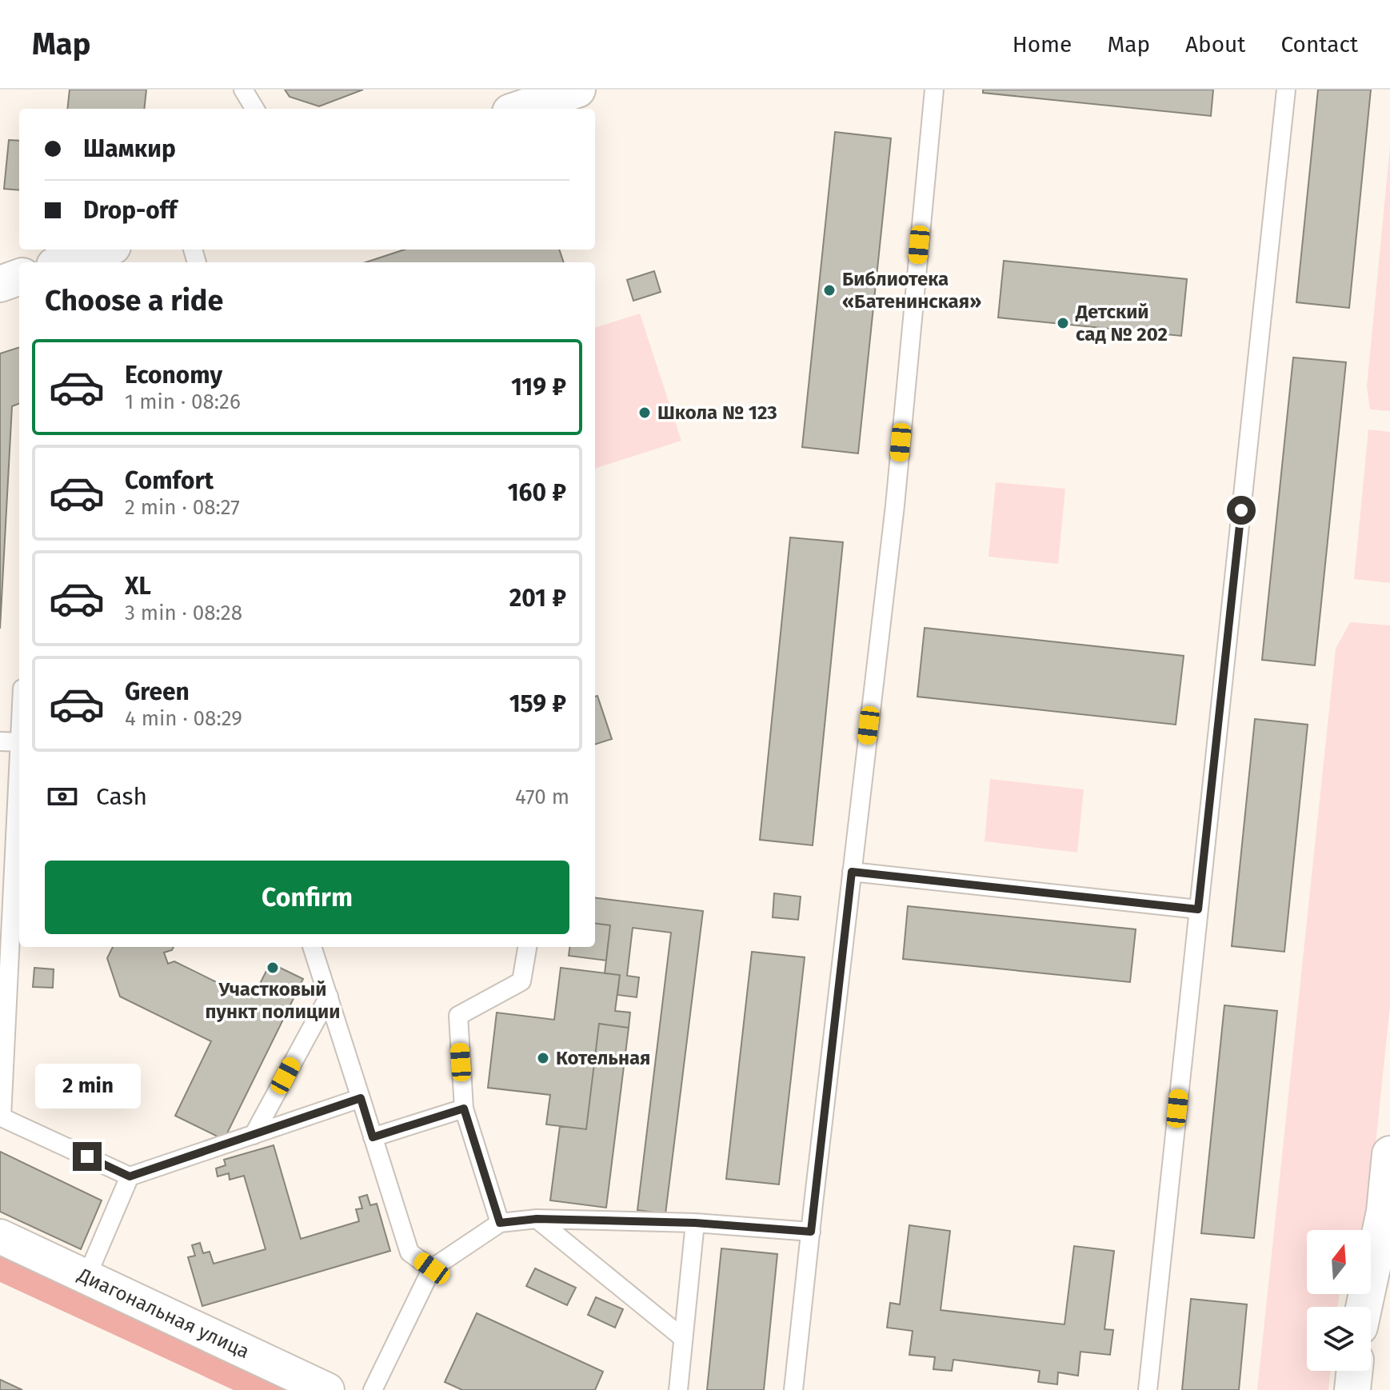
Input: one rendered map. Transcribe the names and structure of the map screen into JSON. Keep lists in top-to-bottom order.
{
  "streets": {
    "street": ["Диагональная улица"]
  },
  "places": [
    "Библиотека «Батенинская»",
    "Детский сад № 202",
    "Школа № 123",
    "Участковый пункт полиции",
    "Котельная"
  ],
  "north": "top",
  "page": {
    "header": "Map",
    "nav": [
      "Home",
      "Map",
      "About",
      "Contact"
    ],
    "banner": ["Шамкир", "Drop-off"],
    "heading": "Choose a ride",
    "list": [
      {
        "name": "Economy",
        "note": "1 min · 08:26",
        "value": "119 ₽"
      },
      {
        "name": "Comfort",
        "note": "2 min · 08:27",
        "value": "160 ₽"
      },
      {
        "name": "XL",
        "note": "3 min · 08:28",
        "value": "201 ₽"
      },
      {
        "name": "Green",
        "note": "4 min · 08:29",
        "value": "159 ₽"
      }
    ],
    "pay": ["Cash", "470 m"],
    "buttons": "Confirm",
    "bubble": "2 min"
  }
}
